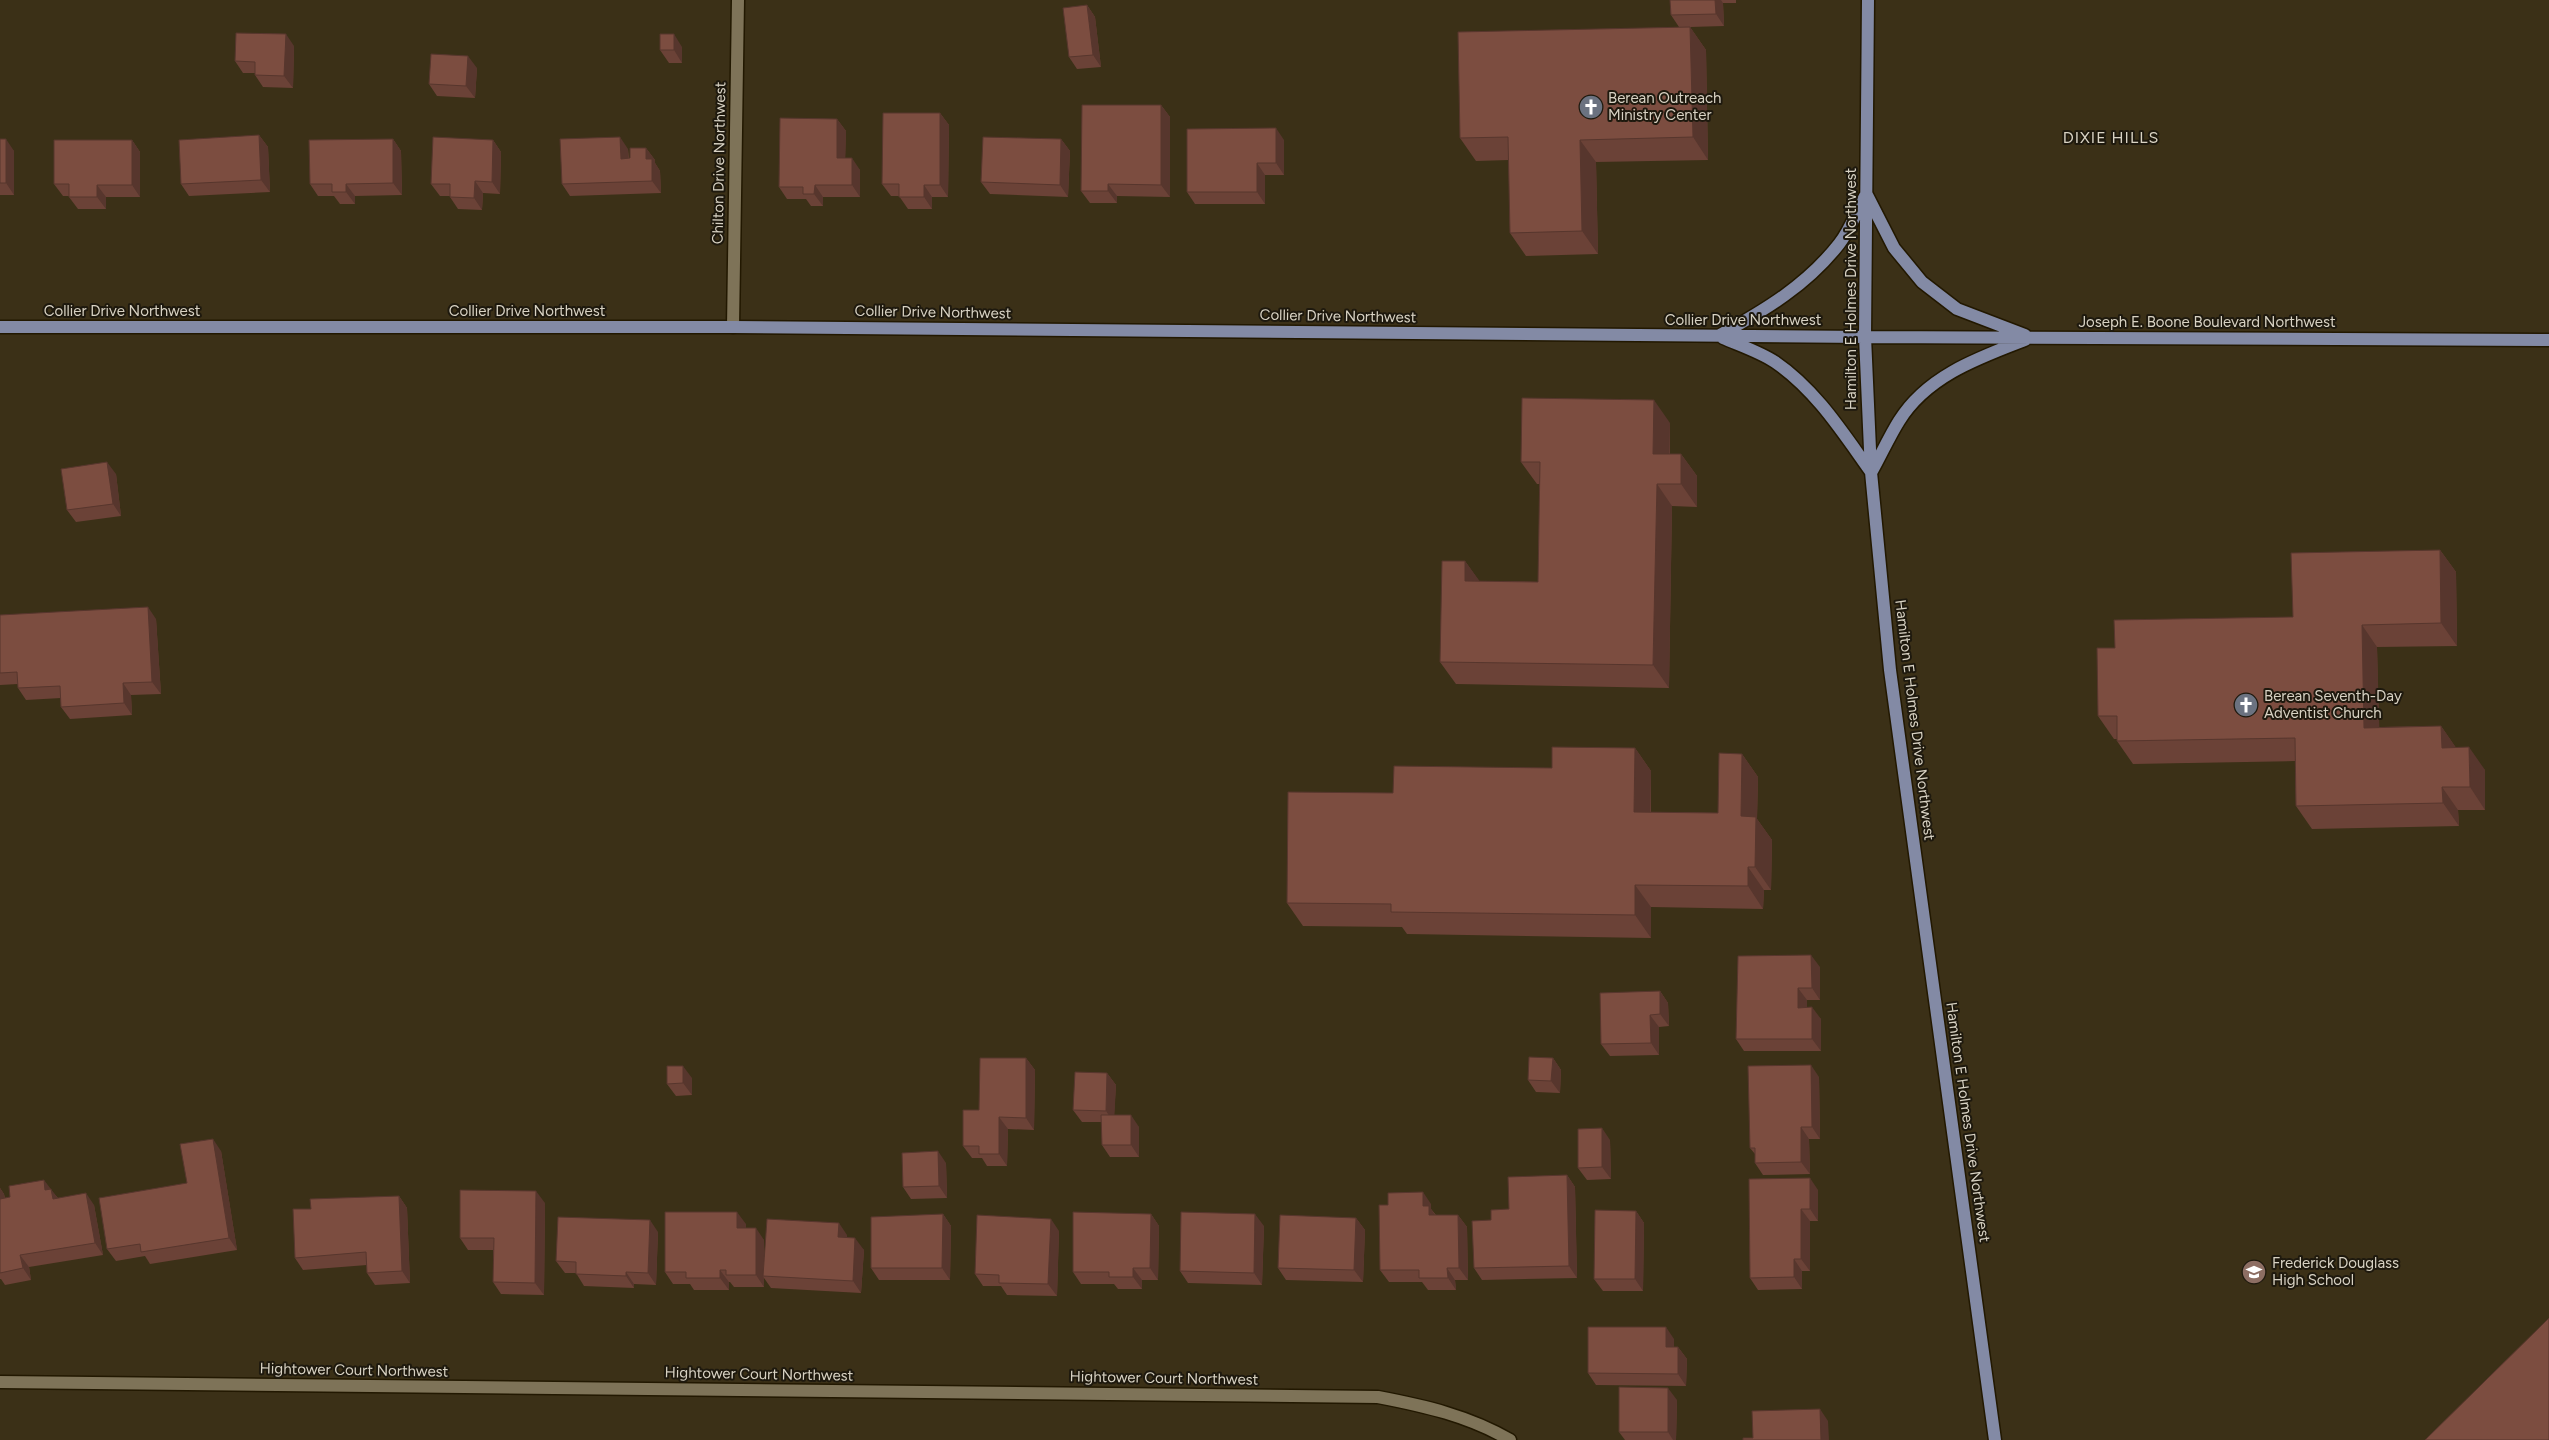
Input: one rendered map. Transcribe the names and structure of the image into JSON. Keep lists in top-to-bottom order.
{
  "streets": {
    "main road": ["Hamilton E Holmes Drive Northwest", "Collier Drive Northwest", "Joseph E. Boone Boulevard Northwest"],
    "street": ["Chilton Drive Northwest", "Hightower Court Northwest"]
  },
  "crossings": [
    ["Chilton Drive Northwest", "Collier Drive Northwest"],
    ["Hamilton E Holmes Drive Northwest", "Collier Drive Northwest"],
    ["Hamilton E Holmes Drive Northwest", "Joseph E. Boone Boulevard Northwest"],
    ["Collier Drive Northwest", "Joseph E. Boone Boulevard Northwest"]
  ],
  "districts": ["DIXIE HILLS"],
  "places": {
    "church": ["Berean Outreach Ministry Center", "Berean Seventh-Day Adventist Church"],
    "school or university": ["Frederick Douglass High School"]
  }
}
